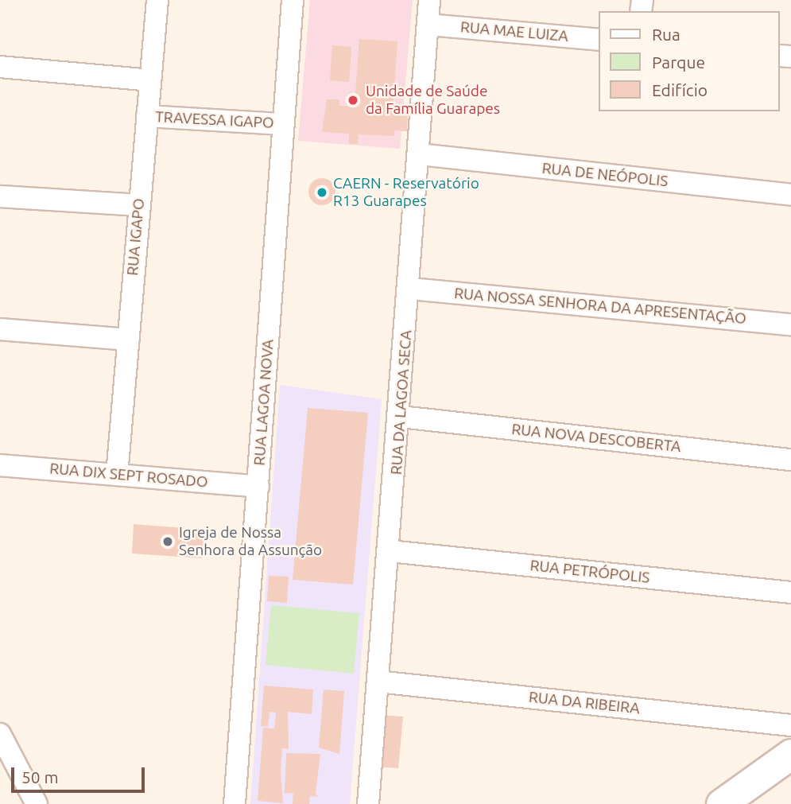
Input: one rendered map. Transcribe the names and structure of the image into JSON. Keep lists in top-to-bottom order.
{
  "streets": {
    "street": [
      "RUA MAE LUIZA",
      "TRAVESSA IGAPO",
      "RUA DE NEÓPOLIS",
      "RUA IGAPO",
      "RUA NOSSA SENHORA DA APRESENTAÇÃO",
      "RUA LAGOA NOVA",
      "RUA DA LAGOA SECA",
      "RUA NOVA DESCOBERTA",
      "RUA DIX SEPT ROSADO",
      "RUA PETRÓPOLIS",
      "RUA DA RIBEIRA"
    ]
  },
  "crossings": [
    ["RUA MAE LUIZA", "RUA DA LAGOA SECA"],
    ["TRAVESSA IGAPO", "RUA IGAPO"],
    ["TRAVESSA IGAPO", "RUA LAGOA NOVA"],
    ["RUA DE NEÓPOLIS", "RUA DA LAGOA SECA"],
    ["RUA IGAPO", "RUA DIX SEPT ROSADO"],
    ["RUA NOSSA SENHORA DA APRESENTAÇÃO", "RUA DA LAGOA SECA"],
    ["RUA LAGOA NOVA", "RUA DIX SEPT ROSADO"],
    ["RUA DA LAGOA SECA", "RUA NOVA DESCOBERTA"],
    ["RUA DA LAGOA SECA", "RUA PETRÓPOLIS"],
    ["RUA DA LAGOA SECA", "RUA DA RIBEIRA"]
  ],
  "places": ["Unidade de Saúde da Família Guarapes", "CAERN - Reservatório R13 Guarapes", "Igreja de Nossa Senhora da Assunção"],
  "legend": ["Rua", "Parque", "Edifício"],
  "scale_bar": "50 m"
}
